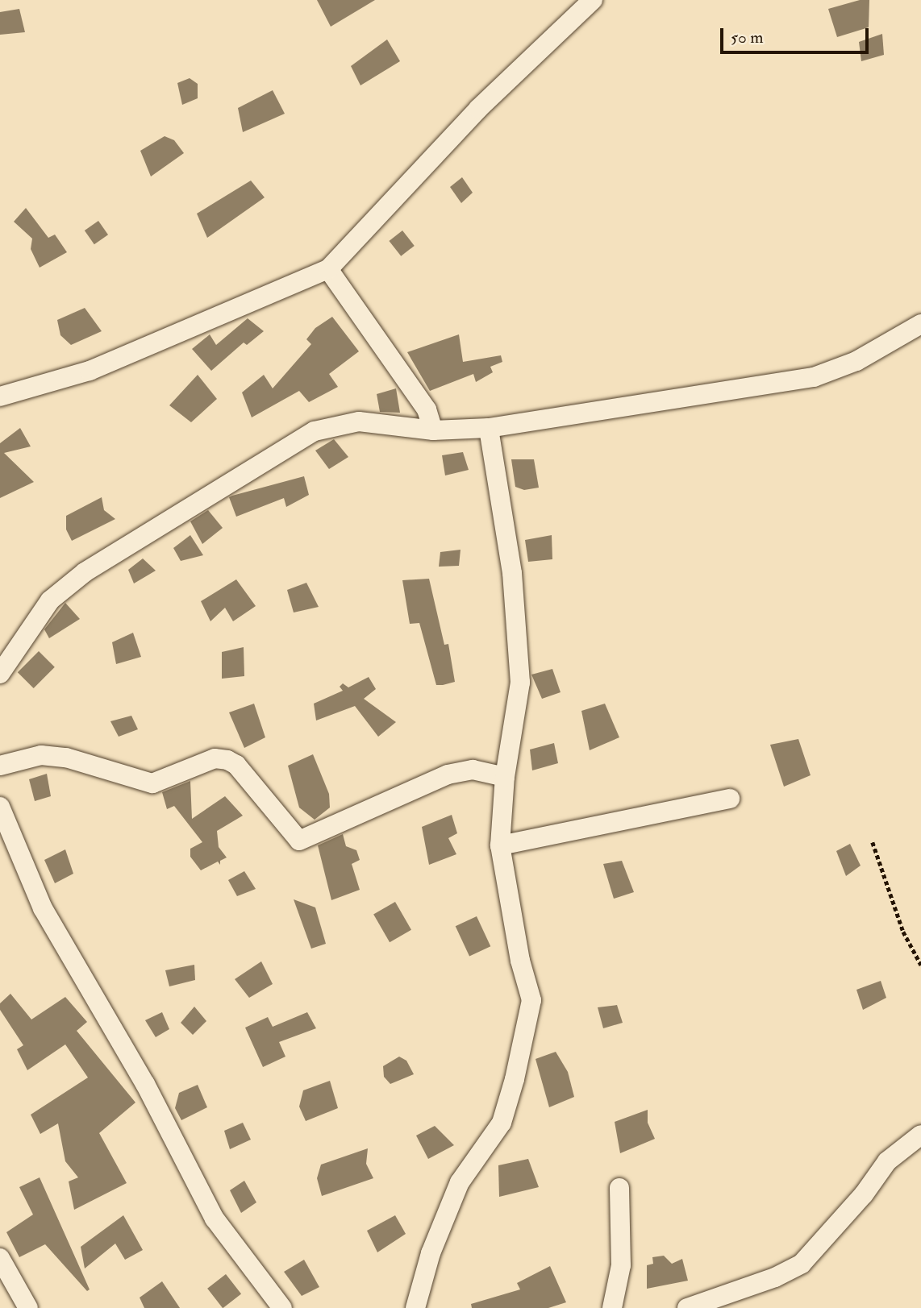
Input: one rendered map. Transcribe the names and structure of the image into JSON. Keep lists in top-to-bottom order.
{
  "scale_bar": "50 m"
}
